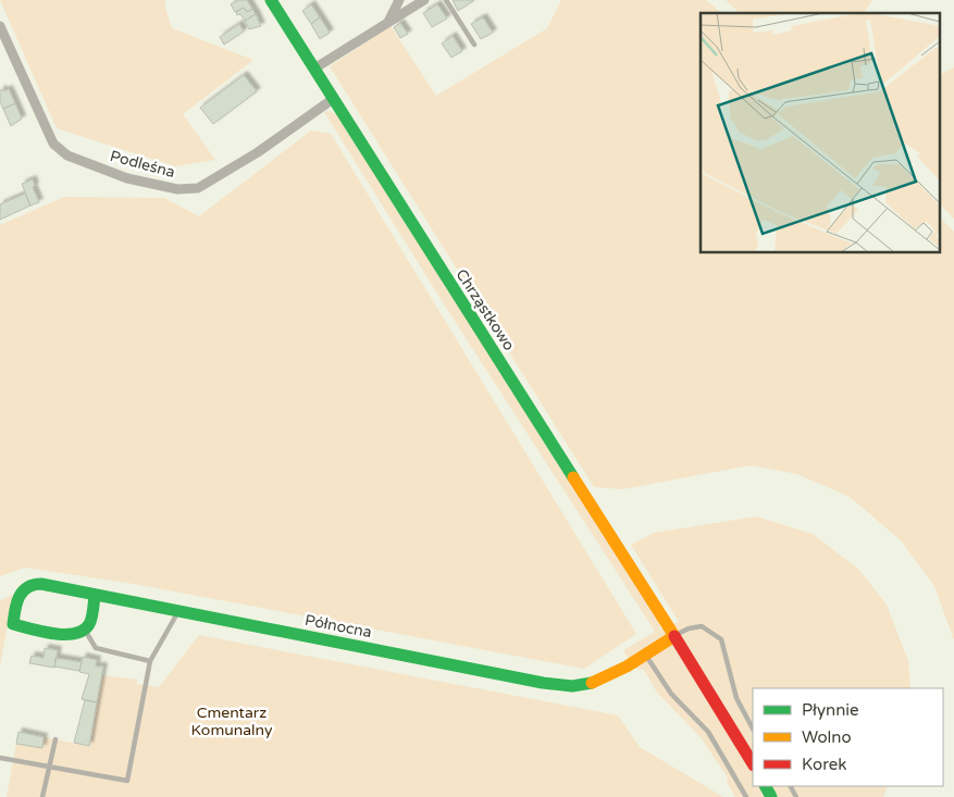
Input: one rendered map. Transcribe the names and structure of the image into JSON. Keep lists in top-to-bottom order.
{
  "streets": {
    "main road": ["Chrząstkowo", "Północna"],
    "street": ["Podleśna"]
  },
  "crossings": [
    ["Podleśna", "Chrząstkowo"],
    ["Chrząstkowo", "Północna"]
  ],
  "parks": ["Cmentarz Komunalny"],
  "legend": ["Płynnie", "Wolno", "Korek"]
}
